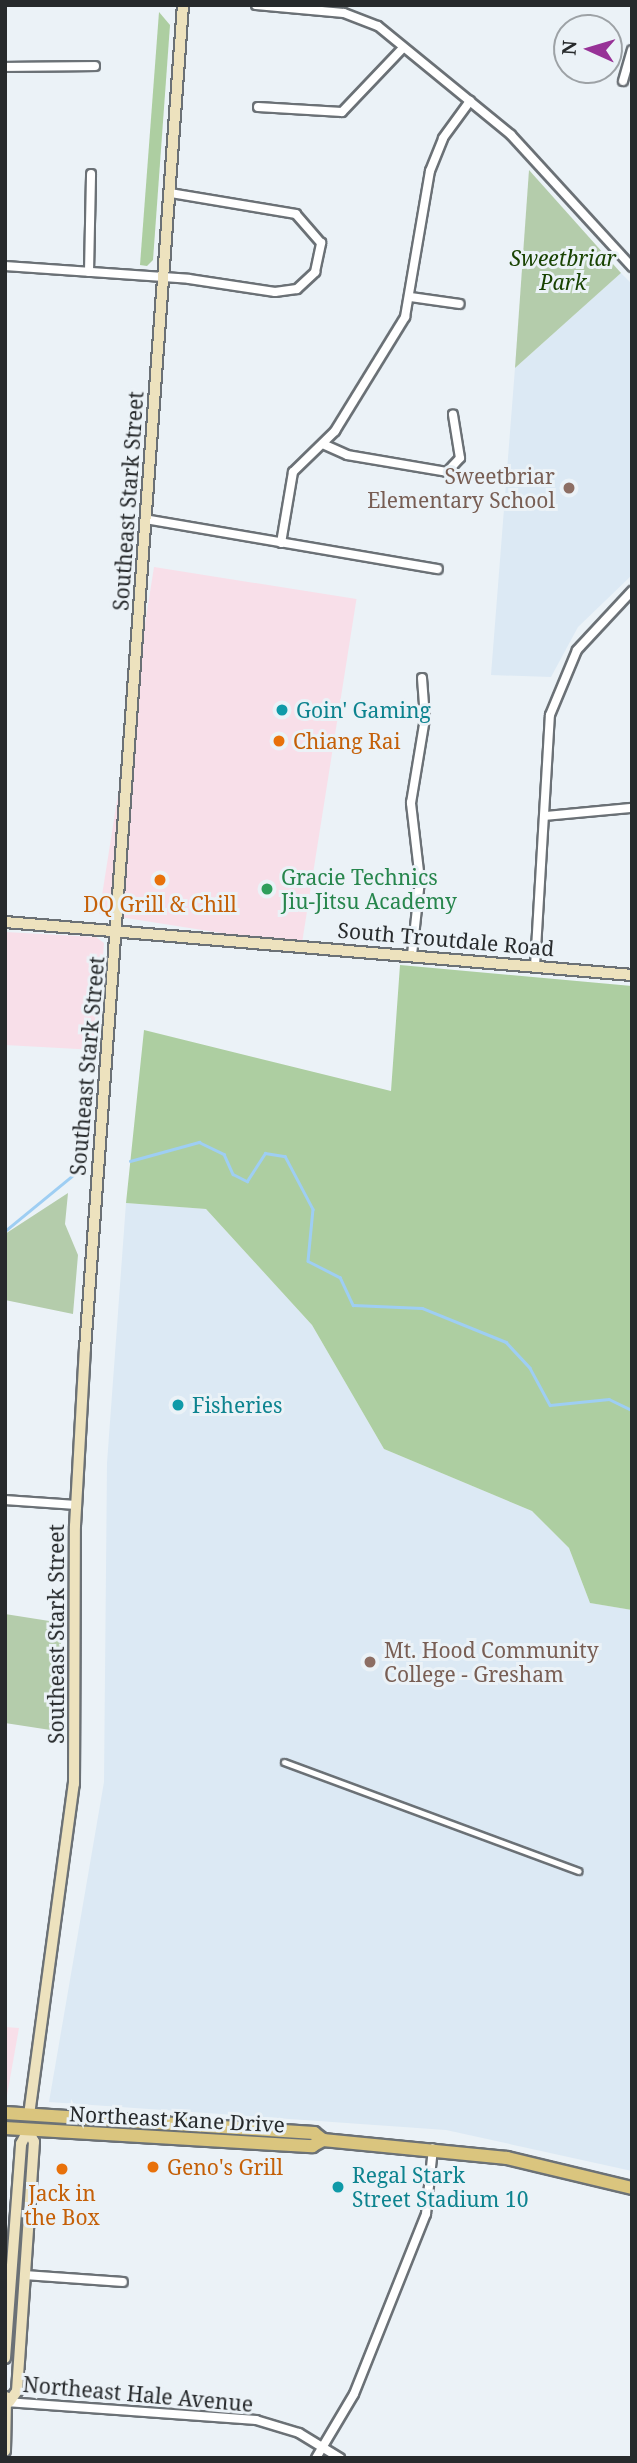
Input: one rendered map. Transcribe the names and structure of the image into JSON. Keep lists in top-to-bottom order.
{
  "streets": {
    "main road": ["Southeast Stark Street", "South Troutdale Road", "Northeast Kane Drive"],
    "street": ["Northeast Hale Avenue"]
  },
  "crossings": [
    ["Southeast Stark Street", "South Troutdale Road"],
    ["Southeast Stark Street", "Northeast Kane Drive"],
    ["Southeast Stark Street", "Northeast Hale Avenue"]
  ],
  "parks": ["Sweetbriar Park"],
  "places": [
    "Sweetbriar Elementary School",
    "Goin' Gaming",
    "Chiang Rai",
    "DQ Grill & Chill",
    "Gracie Technics Jiu-Jitsu Academy",
    "Fisheries",
    "Mt. Hood Community College - Gresham",
    "Geno's Grill",
    "Jack in the Box",
    "Regal Stark Street Stadium 10"
  ],
  "north": "left"
}
